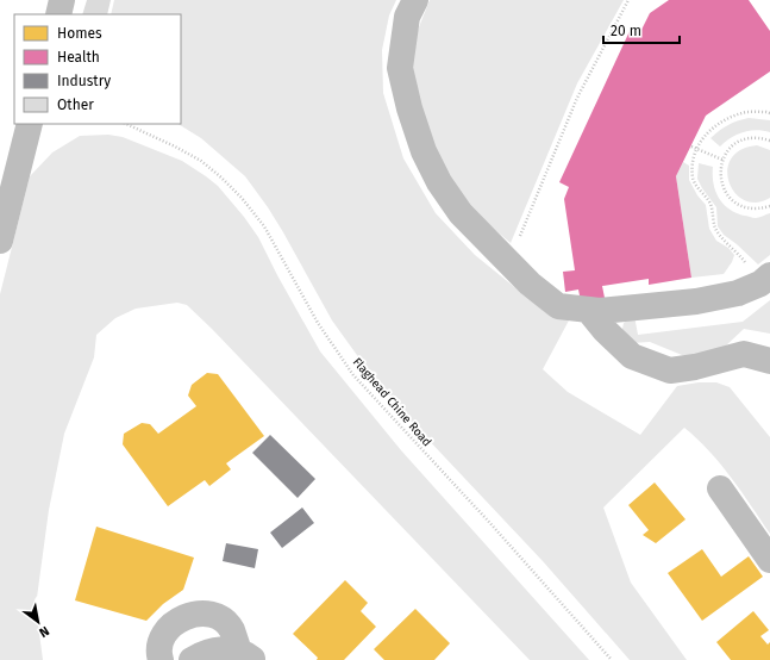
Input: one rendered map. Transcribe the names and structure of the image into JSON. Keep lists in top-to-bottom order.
{
  "streets": {
    "path": ["Flaghead Chine Road"]
  },
  "legend": [
    "Homes",
    "Health",
    "Industry",
    "Other"
  ],
  "scale_bar": "20 m",
  "north": "bottom right"
}
